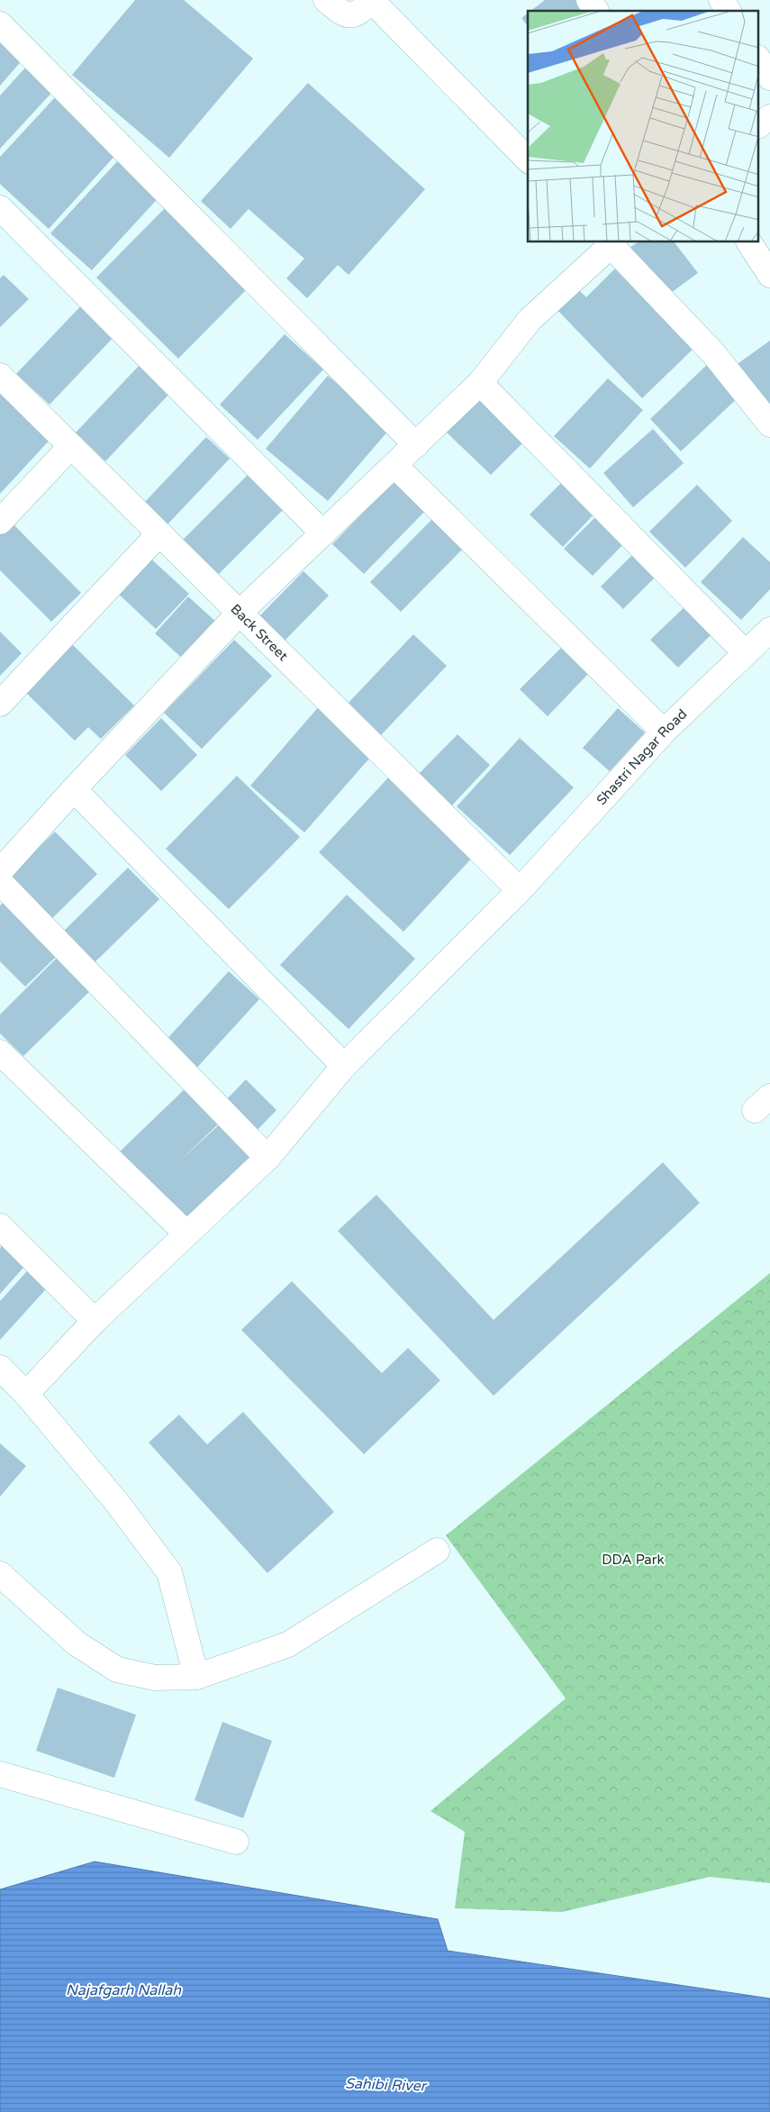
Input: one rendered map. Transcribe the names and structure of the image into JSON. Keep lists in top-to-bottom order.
{
  "streets": {
    "street": ["Back Street", "Shastri Nagar Road"]
  },
  "crossings": [
    ["Back Street", "Shastri Nagar Road"]
  ],
  "water": ["Najafgarh Nallah", "Sahibi River"],
  "parks": ["DDA Park"]
}
